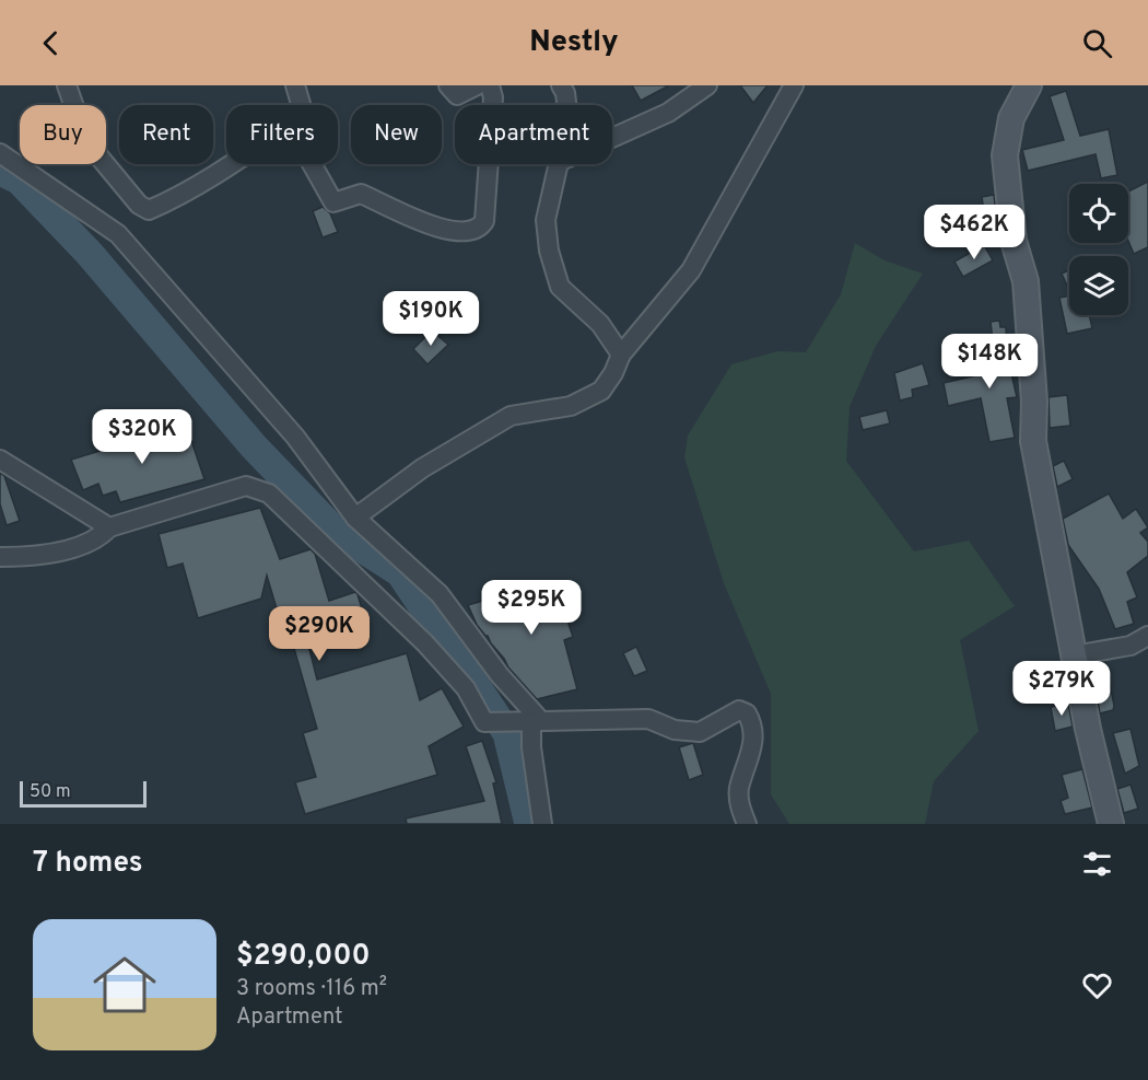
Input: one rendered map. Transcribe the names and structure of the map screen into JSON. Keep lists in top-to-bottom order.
{
  "scale_bar": "50 m",
  "page": {
    "header": "Nestly",
    "chip": [
      "Buy",
      "Rent",
      "Filters",
      "New",
      "Apartment"
    ],
    "price": [
      "$462K",
      "$190K",
      "$148K",
      "$320K",
      "$295K",
      "$290K",
      "$279K"
    ],
    "scale": "50 m",
    "heading": "7 homes",
    "list": [
      {
        "name": "$290,000",
        "note": "3 rooms · 116 m² · Apartment"
      }
    ]
  }
}
